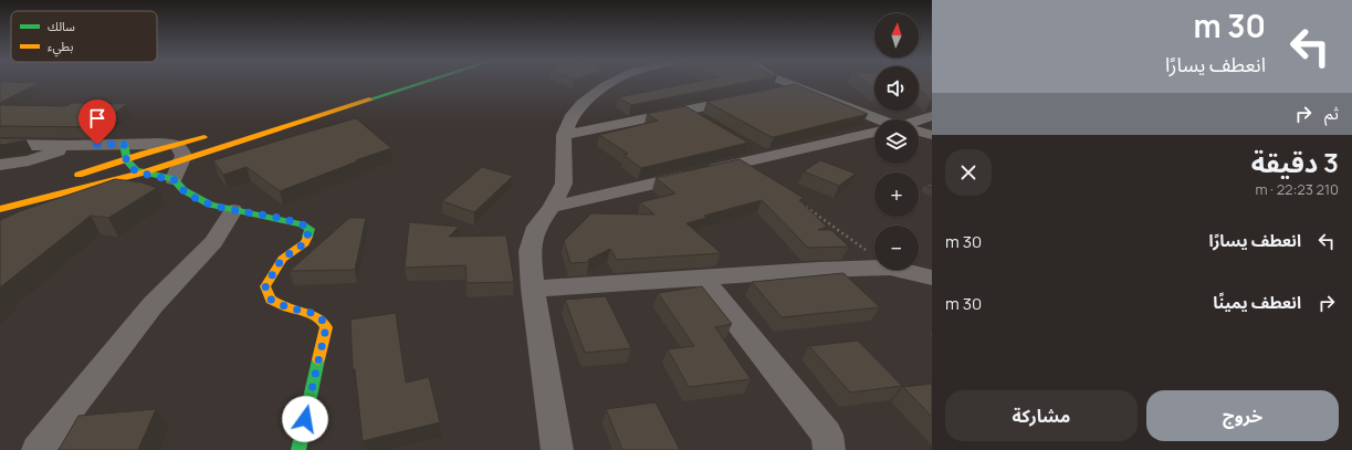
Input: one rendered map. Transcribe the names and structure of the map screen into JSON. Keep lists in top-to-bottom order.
{
  "legend": ["سالك", "بطيء"],
  "north": "top",
  "page": {
    "turn": ["30 m", "انعطف يسارًا"],
    "map_buttons": ["+", "−"],
    "then": "ثم",
    "heading": ["3 دقيقة", "210 m · 22:23"],
    "list": [
      {
        "name": "انعطف يسارًا",
        "value": "30 m"
      },
      {
        "name": "انعطف يمينًا",
        "value": "30 m"
      }
    ],
    "buttons": ["خروج", "مشاركة"]
  }
}
